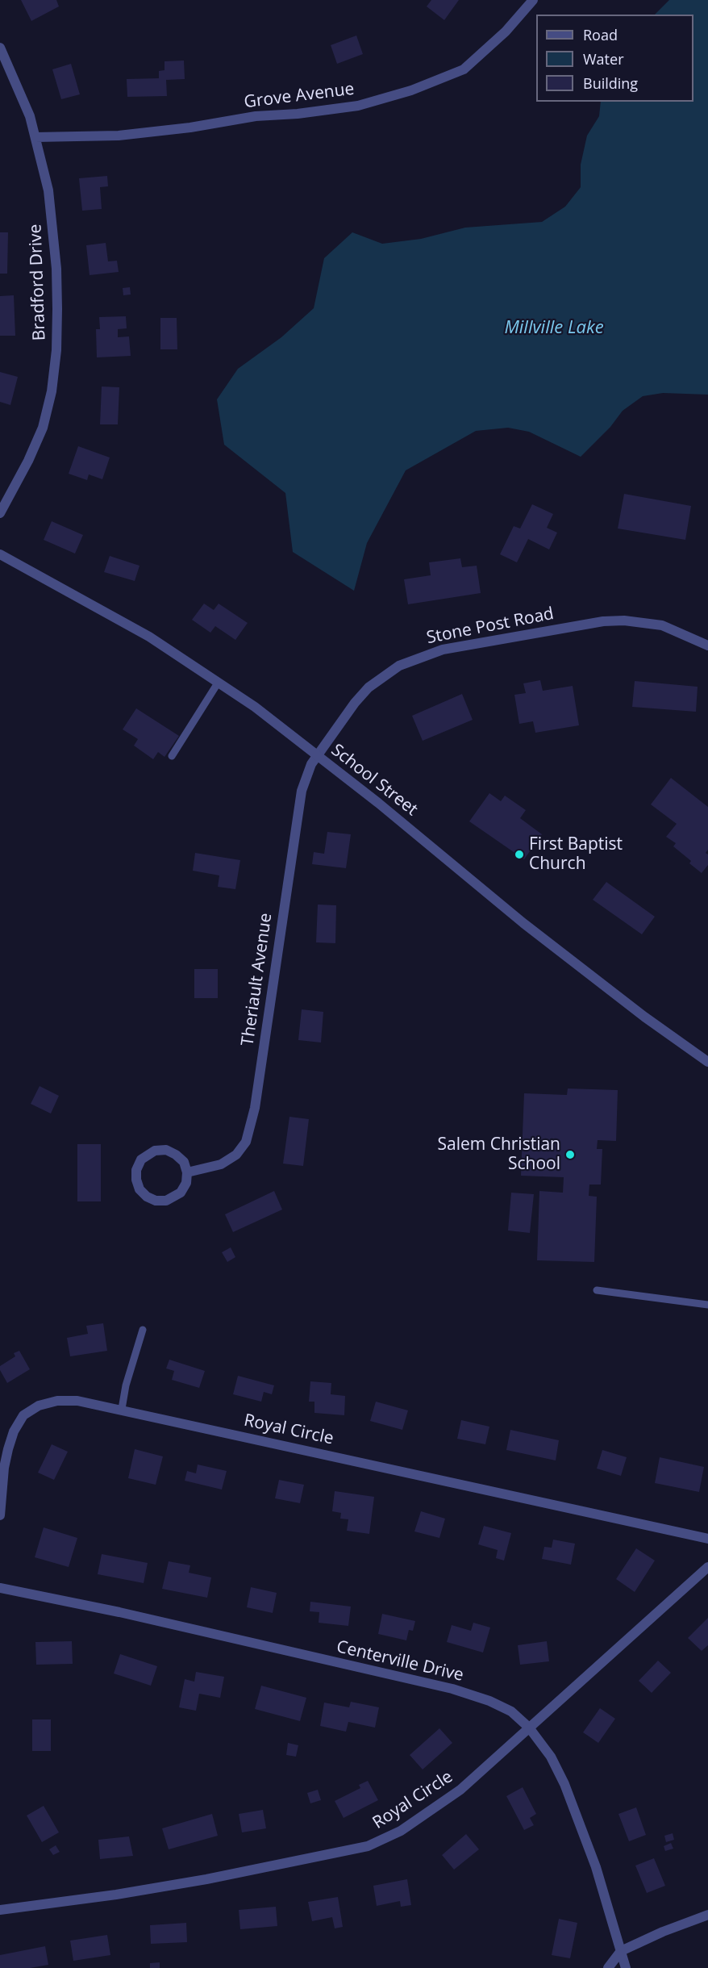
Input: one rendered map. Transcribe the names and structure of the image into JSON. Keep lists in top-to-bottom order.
{
  "streets": {
    "street": [
      "Grove Avenue",
      "Bradford Drive",
      "Stone Post Road",
      "School Street",
      "Theriault Avenue",
      "Royal Circle",
      "Centerville Drive"
    ]
  },
  "crossings": [
    ["Grove Avenue", "Bradford Drive"],
    ["Stone Post Road", "School Street"],
    ["Stone Post Road", "Theriault Avenue"],
    ["School Street", "Theriault Avenue"],
    ["Royal Circle", "Centerville Drive"]
  ],
  "water": ["Millville Lake"],
  "places": ["First Baptist Church", "Salem Christian School"],
  "legend": ["Road", "Water", "Building"]
}
